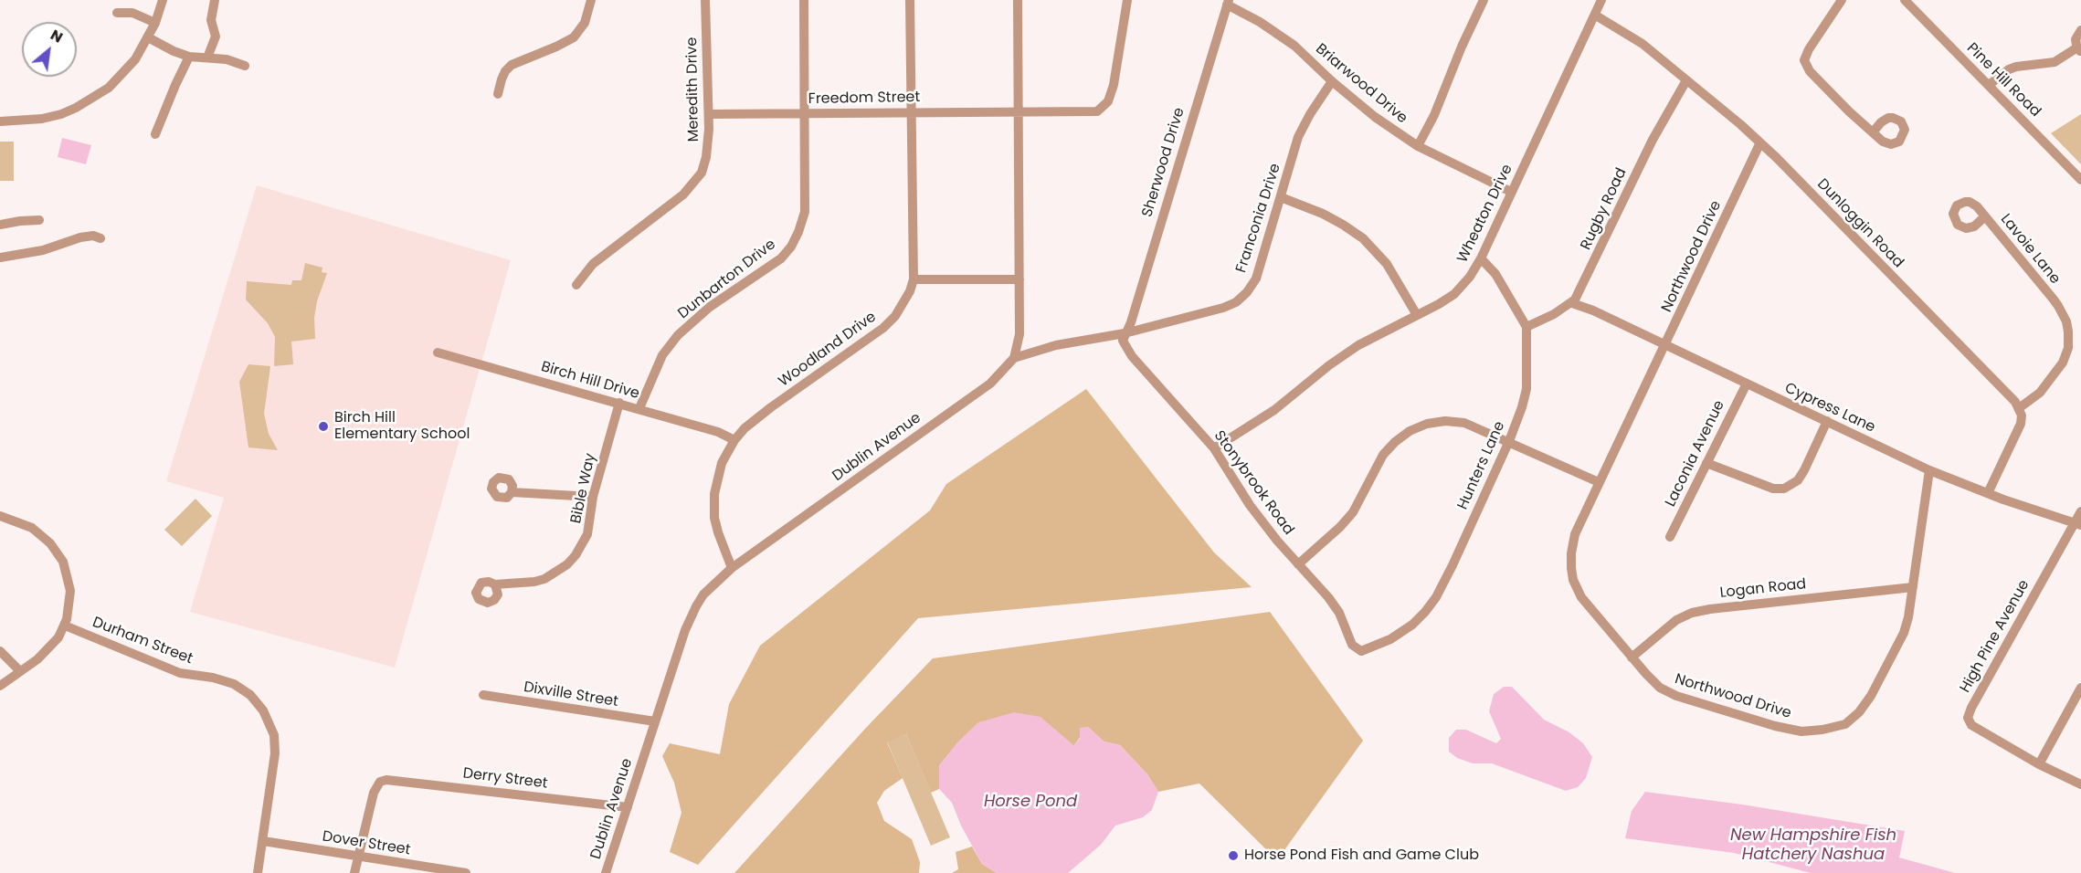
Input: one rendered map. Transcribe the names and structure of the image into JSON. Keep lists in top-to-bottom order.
{
  "streets": {
    "street": [
      "Pine Hill Road",
      "Briarwood Drive",
      "Meredith Drive",
      "Freedom Street",
      "Sherwood Drive",
      "Rugby Road",
      "Wheaton Drive",
      "Franconia Drive",
      "Dunloggin Road",
      "Lavoie Lane",
      "Northwood Drive",
      "Dunbarton Drive",
      "Woodland Drive",
      "Birch Hill Drive",
      "Cypress Lane",
      "Dublin Avenue",
      "Laconia Avenue",
      "Hunters Lane",
      "Stonybrook Road",
      "Bible Way",
      "Logan Road",
      "High Pine Avenue",
      "Durham Street",
      "Dixville Street",
      "Derry Street",
      "Dover Street"
    ]
  },
  "crossings": [
    ["Briarwood Drive", "Sherwood Drive"],
    ["Briarwood Drive", "Wheaton Drive"],
    ["Briarwood Drive", "Franconia Drive"],
    ["Meredith Drive", "Freedom Street"],
    ["Freedom Street", "Dunbarton Drive"],
    ["Freedom Street", "Woodland Drive"],
    ["Sherwood Drive", "Franconia Drive"],
    ["Sherwood Drive", "Stonybrook Road"],
    ["Rugby Road", "Dunloggin Road"],
    ["Rugby Road", "Cypress Lane"],
    ["Rugby Road", "Hunters Lane"],
    ["Wheaton Drive", "Dunloggin Road"],
    ["Wheaton Drive", "Stonybrook Road"],
    ["Franconia Drive", "Dublin Avenue"],
    ["Franconia Drive", "Stonybrook Road"],
    ["Dunloggin Road", "Lavoie Lane"],
    ["Dunloggin Road", "Northwood Drive"],
    ["Northwood Drive", "Cypress Lane"],
    ["Northwood Drive", "Logan Road"],
    ["Dunbarton Drive", "Birch Hill Drive"],
    ["Woodland Drive", "Birch Hill Drive"],
    ["Woodland Drive", "Dublin Avenue"],
    ["Birch Hill Drive", "Bible Way"],
    ["Cypress Lane", "Laconia Avenue"],
    ["Cypress Lane", "High Pine Avenue"],
    ["Dublin Avenue", "Dixville Street"],
    ["Dublin Avenue", "Derry Street"],
    ["Hunters Lane", "Stonybrook Road"],
    ["Durham Street", "Dover Street"],
    ["Derry Street", "Dover Street"]
  ],
  "water": ["Horse Pond", "New Hampshire Fish Hatchery Nashua"],
  "places": ["Birch Hill Elementary School", "Horse Pond Fish and Game Club"],
  "north": "top right"
}
